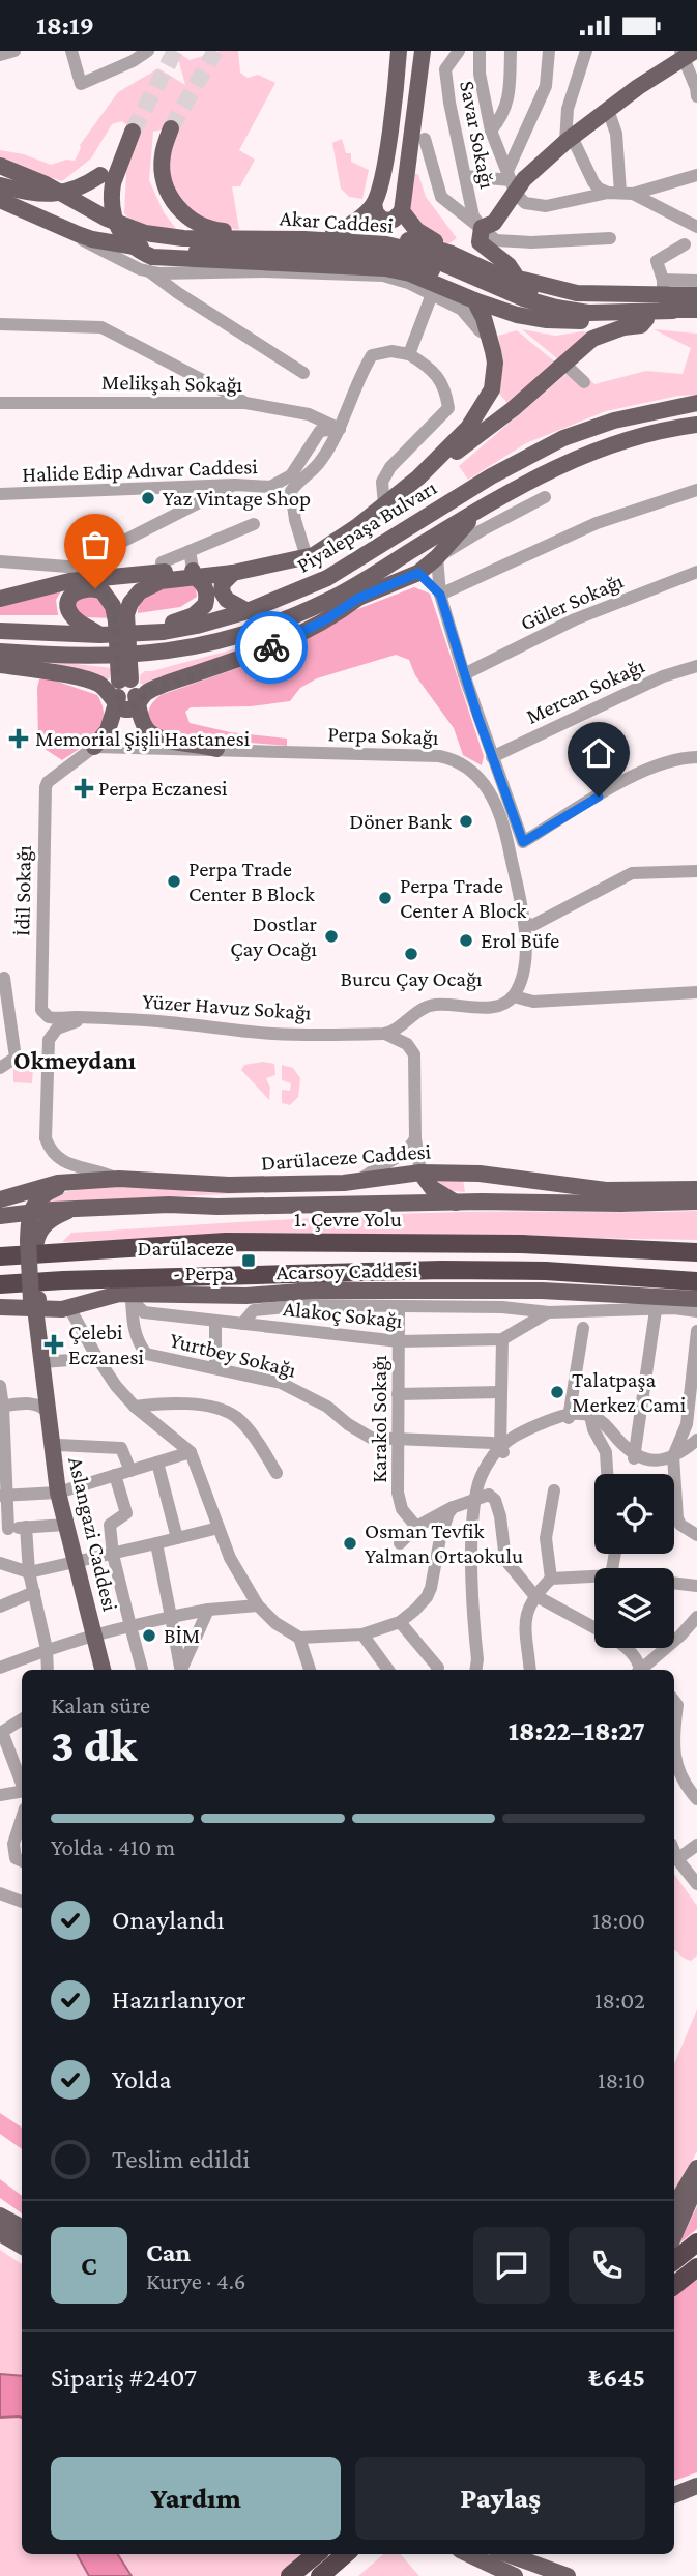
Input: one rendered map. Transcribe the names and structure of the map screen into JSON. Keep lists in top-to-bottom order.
{
  "streets": {
    "highway": ["1. Çevre Yolu"],
    "main road": [
      "Akar Caddesi",
      "Piyalepaşa Bulvarı",
      "Darülaceze Caddesi",
      "Acarsoy Caddesi",
      "Aslangazi Caddesi"
    ],
    "street": [
      "Savar Sokağı",
      "Melikşah Sokağı",
      "Halide Edip Adıvar Caddesi",
      "Güler Sokağı",
      "Mercan Sokağı",
      "Perpa Sokağı",
      "İdil Sokağı",
      "Yüzer Havuz Sokağı",
      "Alakoç Sokağı",
      "Yurtbey Sokağı",
      "Karakol Sokağı"
    ]
  },
  "crossings": [
    ["Melikşah Sokağı", "Halide Edip Adıvar Caddesi"],
    ["Perpa Sokağı", "İdil Sokağı"],
    ["İdil Sokağı", "Yüzer Havuz Sokağı"],
    ["Darülaceze Caddesi", "Aslangazi Caddesi"],
    ["Acarsoy Caddesi", "Alakoç Sokağı"],
    ["Acarsoy Caddesi", "Yurtbey Sokağı"],
    ["Acarsoy Caddesi", "Aslangazi Caddesi"],
    ["Alakoç Sokağı", "Yurtbey Sokağı"],
    ["Alakoç Sokağı", "Karakol Sokağı"],
    ["Yurtbey Sokağı", "Karakol Sokağı"]
  ],
  "districts": ["Okmeydanı"],
  "places": {
    "other": [
      "Yaz Vintage Shop",
      "Döner Bank",
      "Perpa Trade Center B Block",
      "Perpa Trade Center A Block",
      "Dostlar Çay Ocağı",
      "Erol Büfe",
      "Burcu Çay Ocağı",
      "Talatpaşa Merkez Cami",
      "Osman Tevfik Yalman Ortaokulu",
      "BİM"
    ],
    "health": ["Memorial Şişli Hastanesi", "Perpa Eczanesi", "Çelebi Eczanesi"],
    "transit": ["Darülaceze - Perpa"]
  },
  "page": {
    "status": "18:19",
    "heading": ["3 dk", "Kalan süre", "18:22–18:27"],
    "panel": [
      "Can",
      "Kurye · 4.6",
      "Sipariş #2407",
      "₺645"
    ],
    "bar": "Yolda · 410 m",
    "list": [
      ["Onaylandı", "18:00"],
      ["Hazırlanıyor", "18:02"],
      ["Yolda", "18:10"],
      "Teslim edildi"
    ],
    "round": "C",
    "buttons": ["Yardım", "Paylaş"]
  }
}
